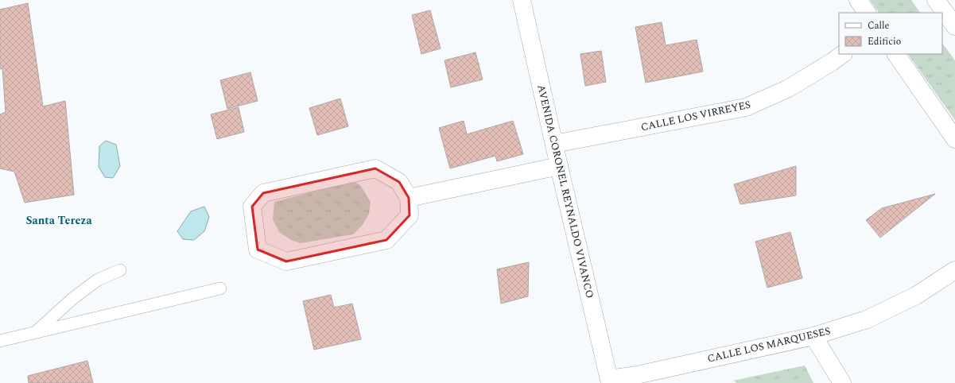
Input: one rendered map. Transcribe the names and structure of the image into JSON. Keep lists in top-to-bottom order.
{
  "streets": {
    "street": ["CALLE LOS VIRREYES", "AVENIDA CORONEL REYNALDO VIVANCO", "CALLE LOS MARQUESES"]
  },
  "crossings": [
    ["CALLE LOS VIRREYES", "AVENIDA CORONEL REYNALDO VIVANCO"],
    ["AVENIDA CORONEL REYNALDO VIVANCO", "CALLE LOS MARQUESES"]
  ],
  "districts": ["Santa Tereza"],
  "legend": ["Calle", "Edificio"]
}
